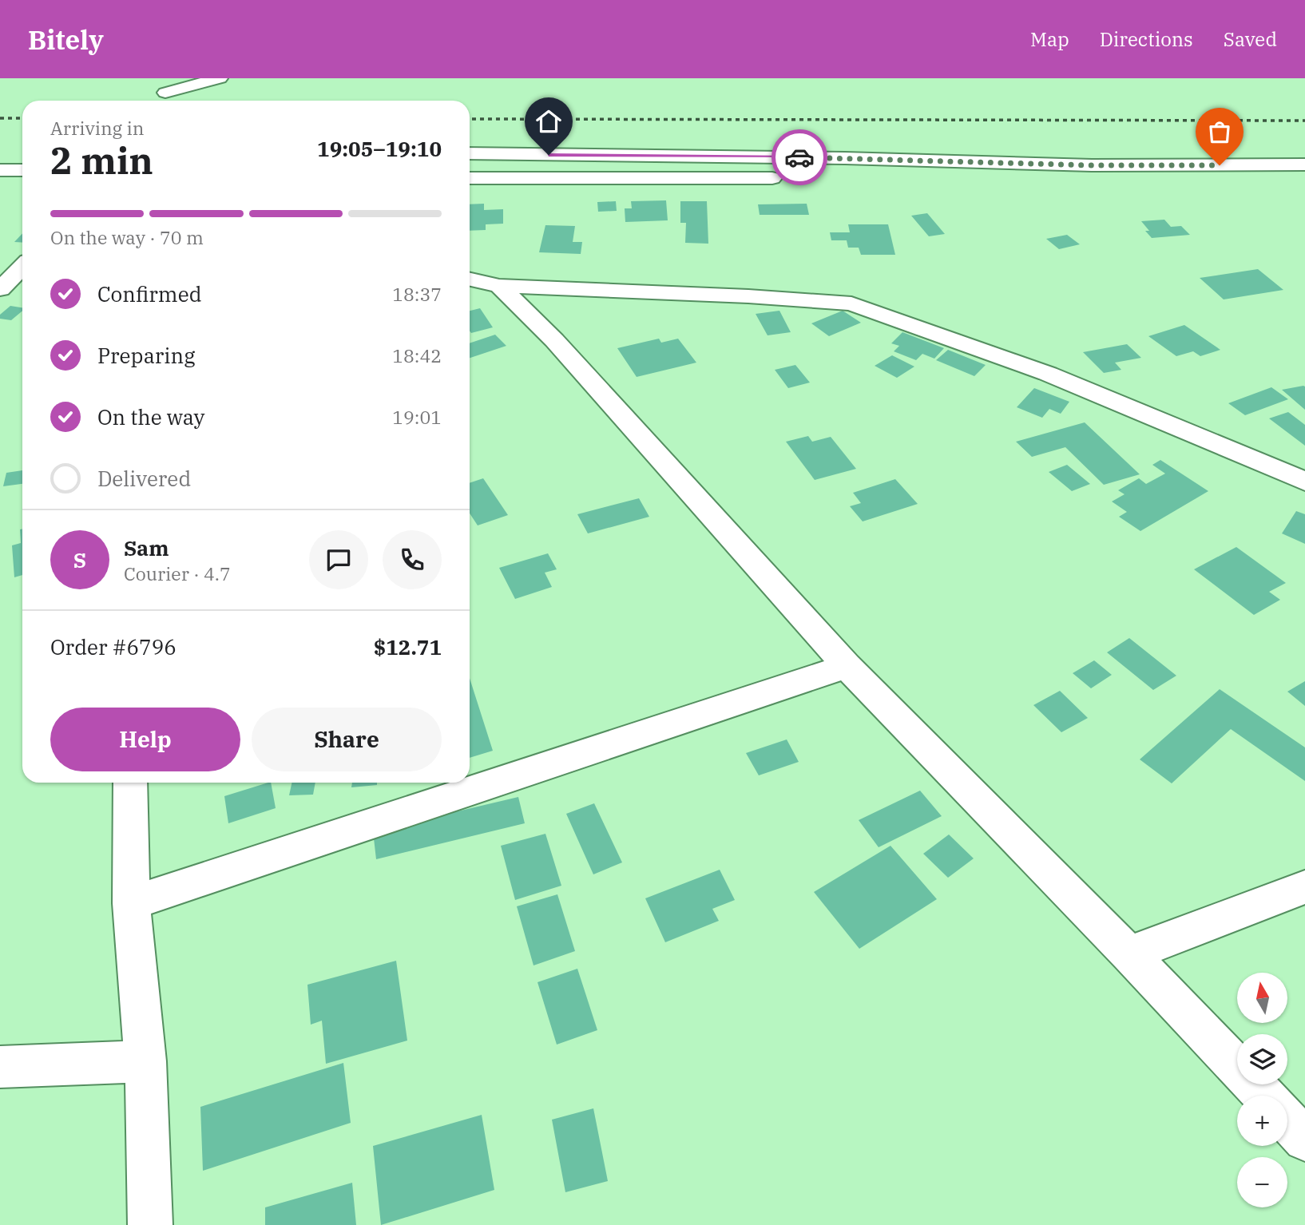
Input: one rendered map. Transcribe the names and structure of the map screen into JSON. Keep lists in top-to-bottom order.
{
  "north": "top",
  "page": {
    "header": "Bitely",
    "nav": ["Map", "Directions", "Saved"],
    "heading": ["2 min", "Arriving in", "19:05–19:10"],
    "panel": [
      "Sam",
      "Courier · 4.7",
      "Order #6796",
      "$12.71"
    ],
    "bar": "On the way · 70 m",
    "list": [
      ["Confirmed", "18:37"],
      ["Preparing", "18:42"],
      ["On the way", "19:01"],
      "Delivered"
    ],
    "round": "S",
    "buttons": ["Help", "Share"],
    "map_buttons": ["+", "−"]
  }
}
